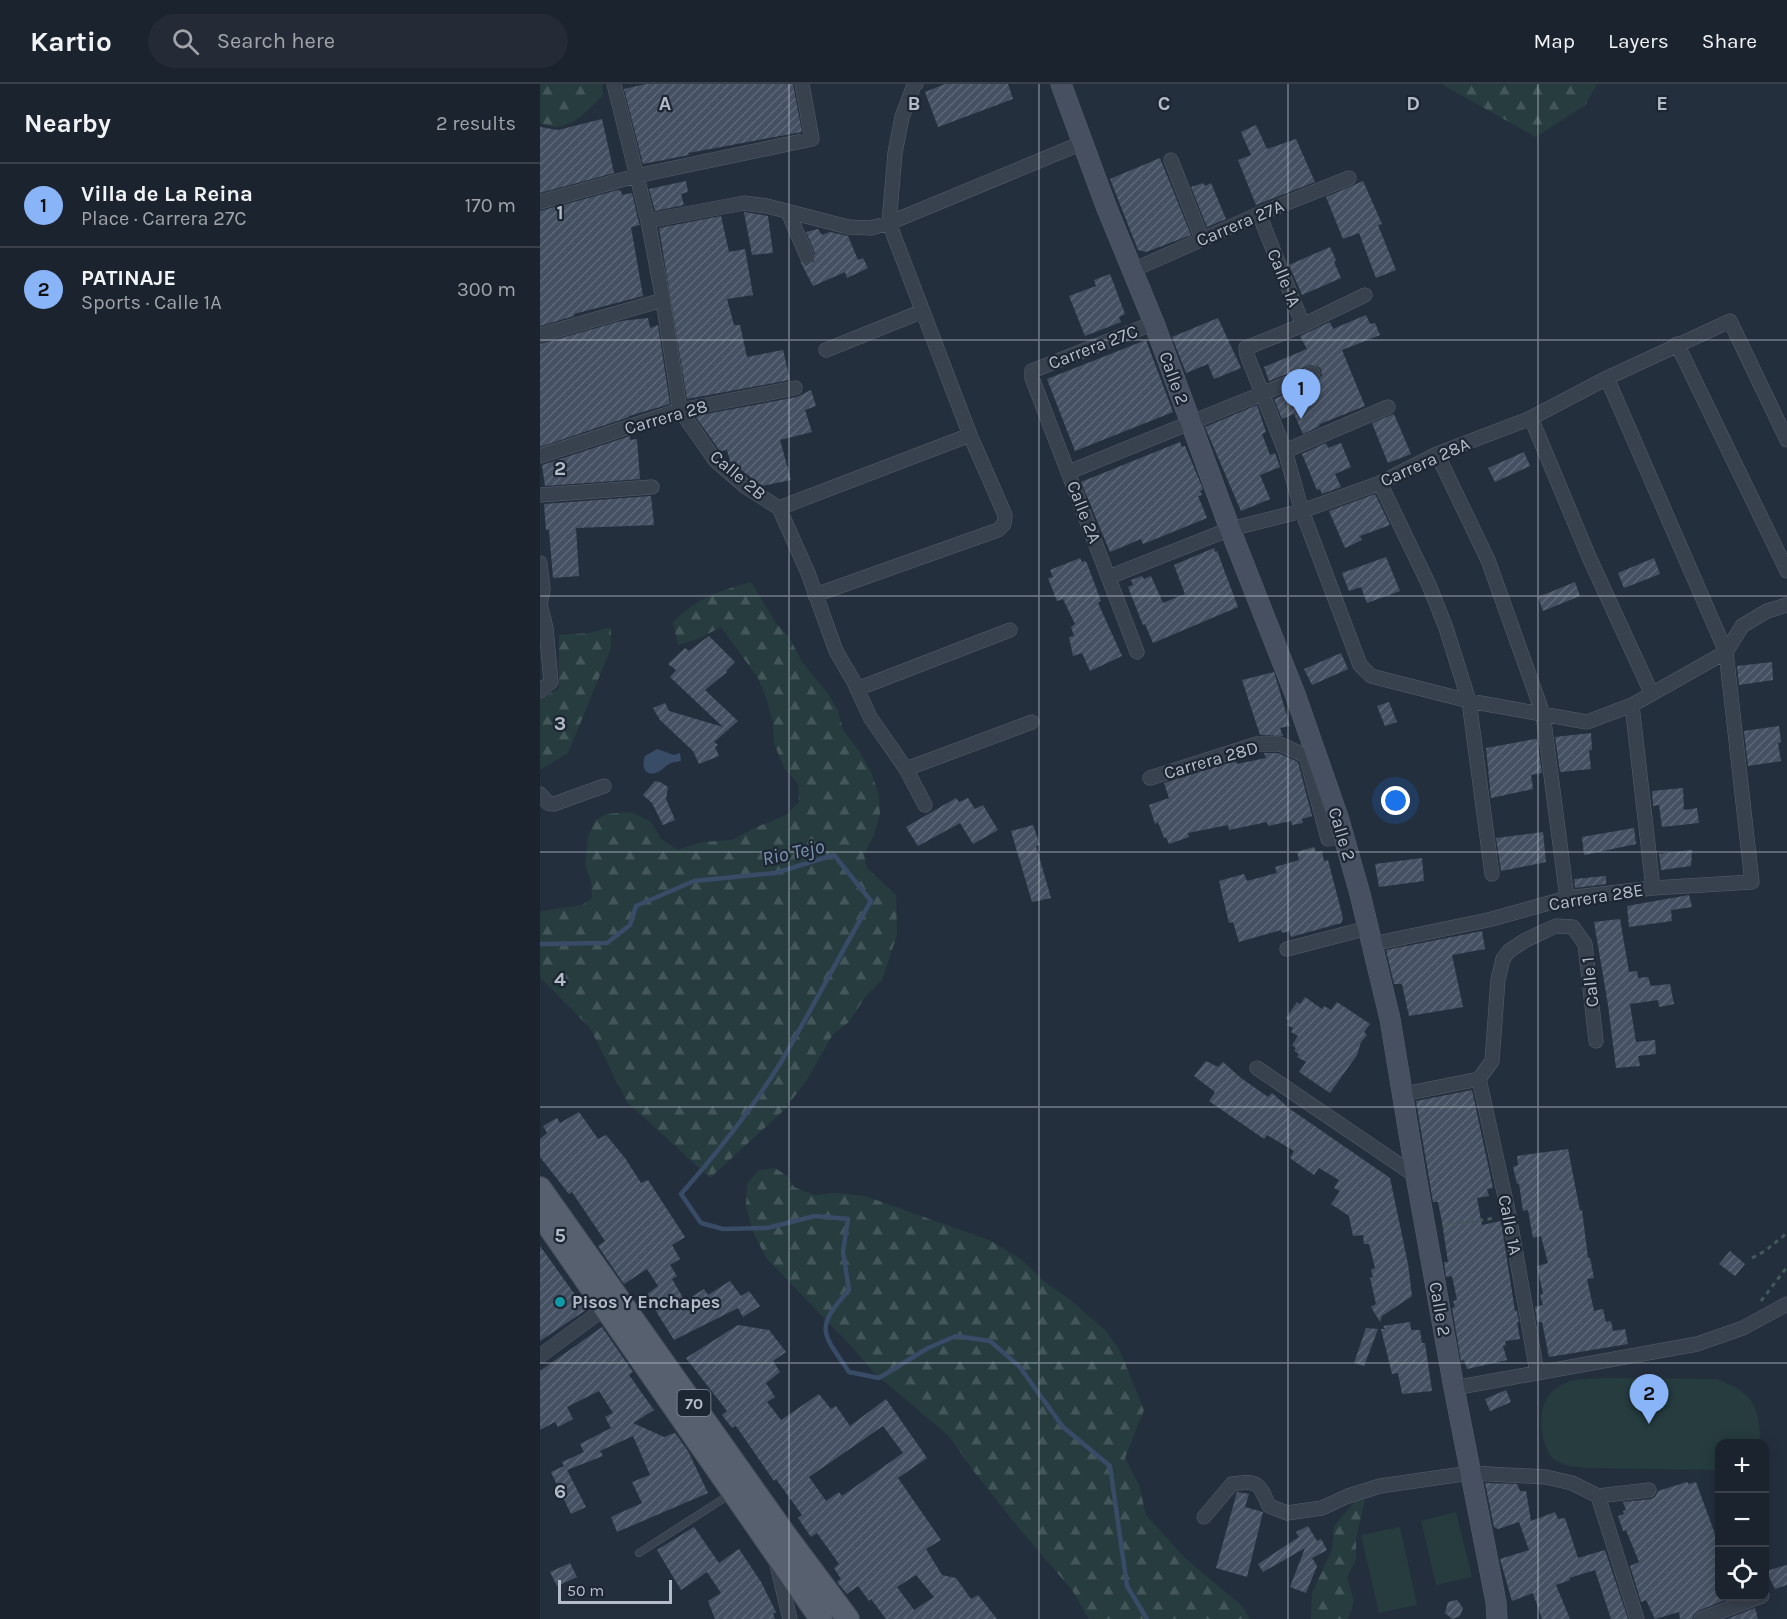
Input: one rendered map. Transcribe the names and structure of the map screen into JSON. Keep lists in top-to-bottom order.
{
  "streets": {
    "main road": ["70"],
    "street": [
      "Carrera 27A",
      "Calle 1A",
      "Carrera 27C",
      "Calle 2",
      "Carrera 28",
      "Carrera 28A",
      "Calle 2B",
      "Calle 2A",
      "Carrera 28D",
      "Carrera 28E",
      "Calle 1"
    ]
  },
  "crossings": [
    ["Carrera 27A", "Calle 1A"],
    ["Carrera 27A", "Calle 2"],
    ["Calle 1A", "Carrera 28A"],
    ["Calle 1A", "Calle 1"],
    ["Carrera 27C", "Calle 2"],
    ["Carrera 27C", "Calle 2A"],
    ["Calle 2", "Carrera 28A"],
    ["Calle 2", "Carrera 28D"],
    ["Calle 2", "Carrera 28E"],
    ["Carrera 28", "Calle 2B"],
    ["Carrera 28A", "Calle 2A"]
  ],
  "water": ["Rio Tejo"],
  "places": ["Pisos Y Enchapes"],
  "scale_bar": "50 m",
  "page": {
    "header": "Kartio",
    "search": "Search here",
    "nav": ["Map", "Layers", "Share"],
    "heading": ["Nearby", "2 results"],
    "list": [
      {
        "mark": "1",
        "name": "Villa de La Reina",
        "note": "Place · Carrera 27C",
        "value": "170 m"
      },
      {
        "mark": "2",
        "name": "PATINAJE",
        "note": "Sports · Calle 1A",
        "value": "300 m"
      }
    ],
    "pins": ["1", "2"],
    "map_buttons": ["+", "−"],
    "scale": "50 m"
  },
  "grid": {
    "columns": [
      "A",
      "B",
      "C",
      "D",
      "E"
    ],
    "rows": [
      "1",
      "2",
      "3",
      "4",
      "5",
      "6"
    ]
  }
}
